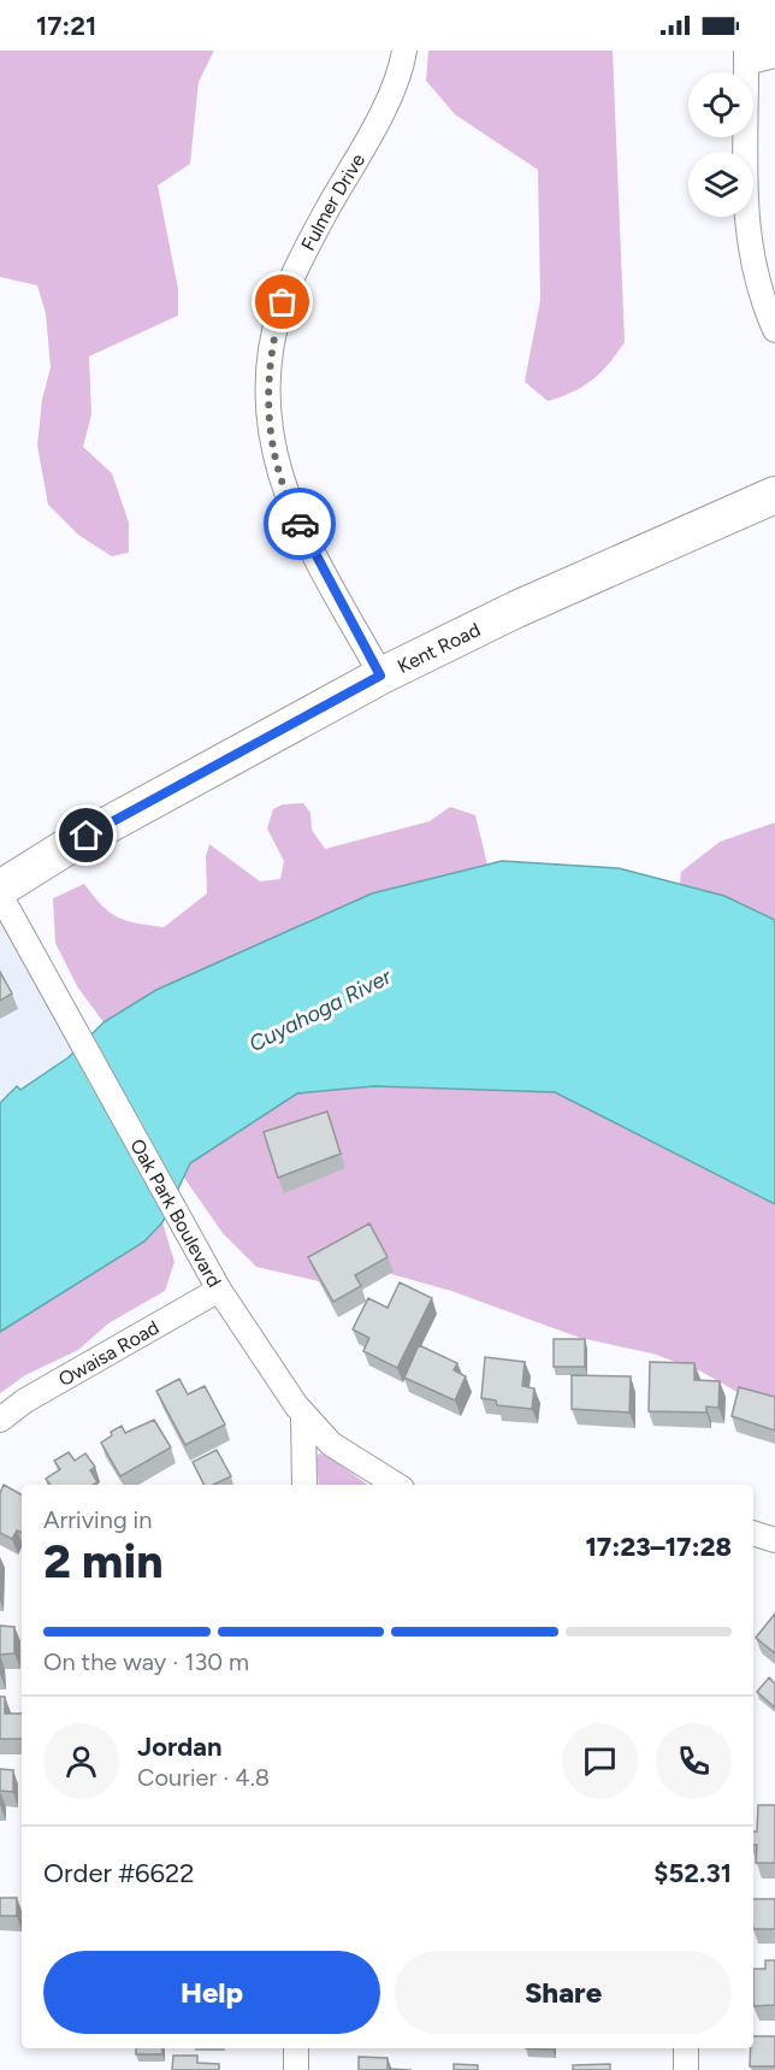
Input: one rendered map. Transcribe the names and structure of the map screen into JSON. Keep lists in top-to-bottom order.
{
  "streets": {
    "main road": ["Kent Road"],
    "street": ["Fulmer Drive", "Oak Park Boulevard", "Owaisa Road"]
  },
  "crossings": [
    ["Fulmer Drive", "Kent Road"],
    ["Kent Road", "Oak Park Boulevard"],
    ["Oak Park Boulevard", "Owaisa Road"]
  ],
  "water": ["Cuyahoga River"],
  "page": {
    "status": "17:21",
    "heading": ["2 min", "Arriving in", "17:23–17:28"],
    "panel": [
      "Jordan",
      "Courier · 4.8",
      "Order #6622",
      "$52.31"
    ],
    "bar": "On the way · 130 m",
    "buttons": ["Help", "Share"]
  }
}
